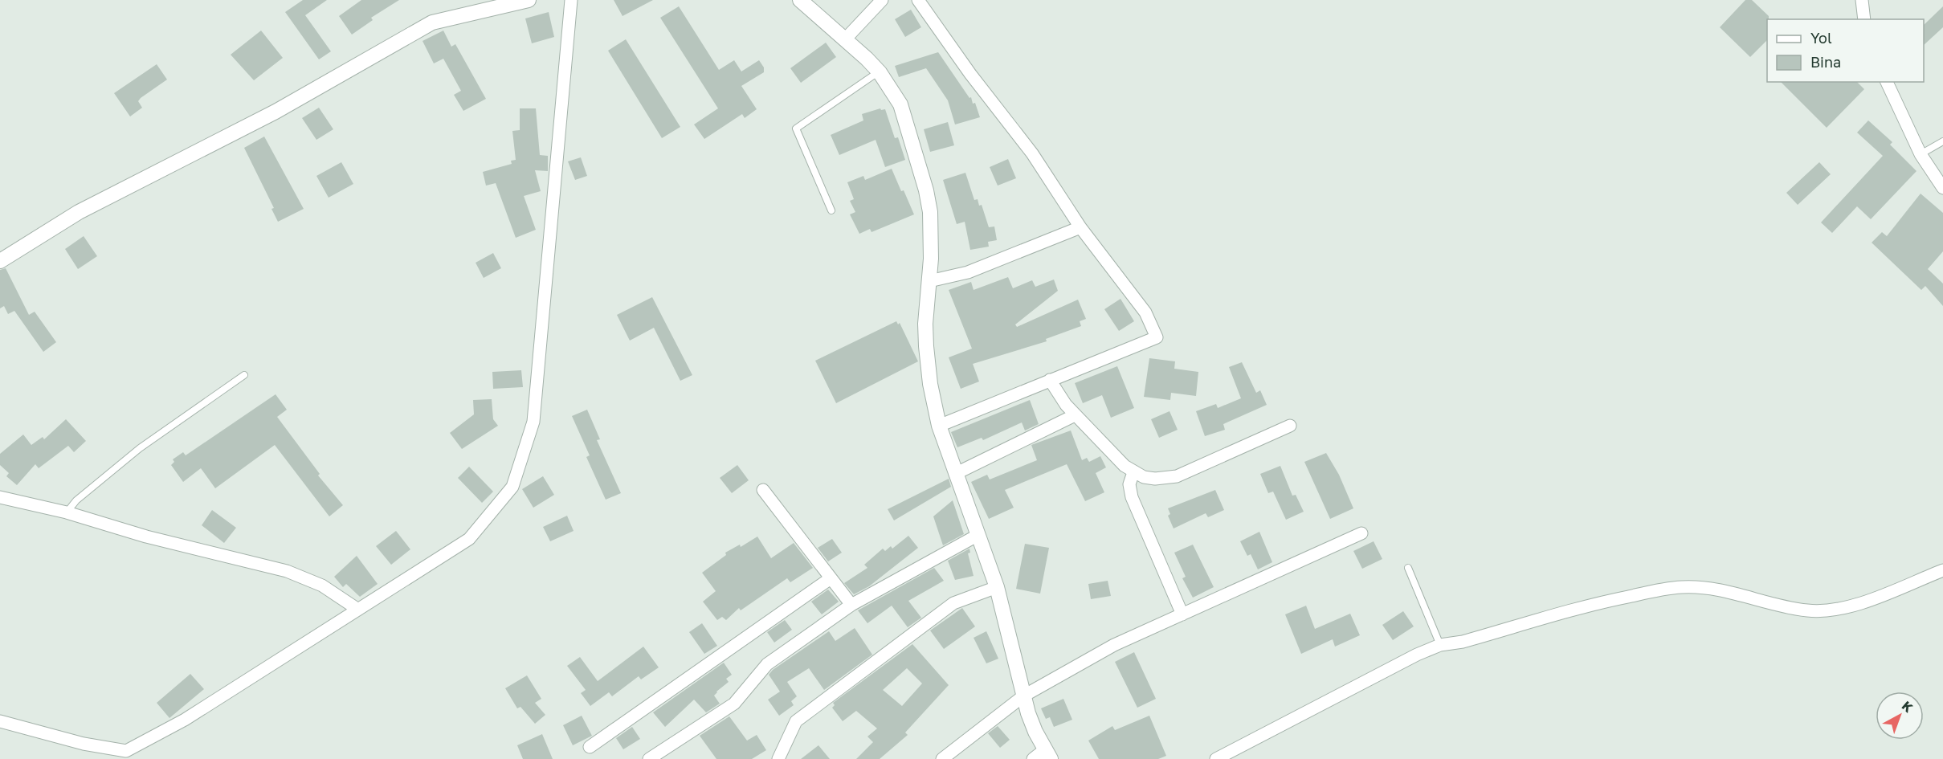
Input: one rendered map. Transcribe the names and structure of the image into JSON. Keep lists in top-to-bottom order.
{
  "legend": ["Yol", "Bina"],
  "north": "top right"
}
